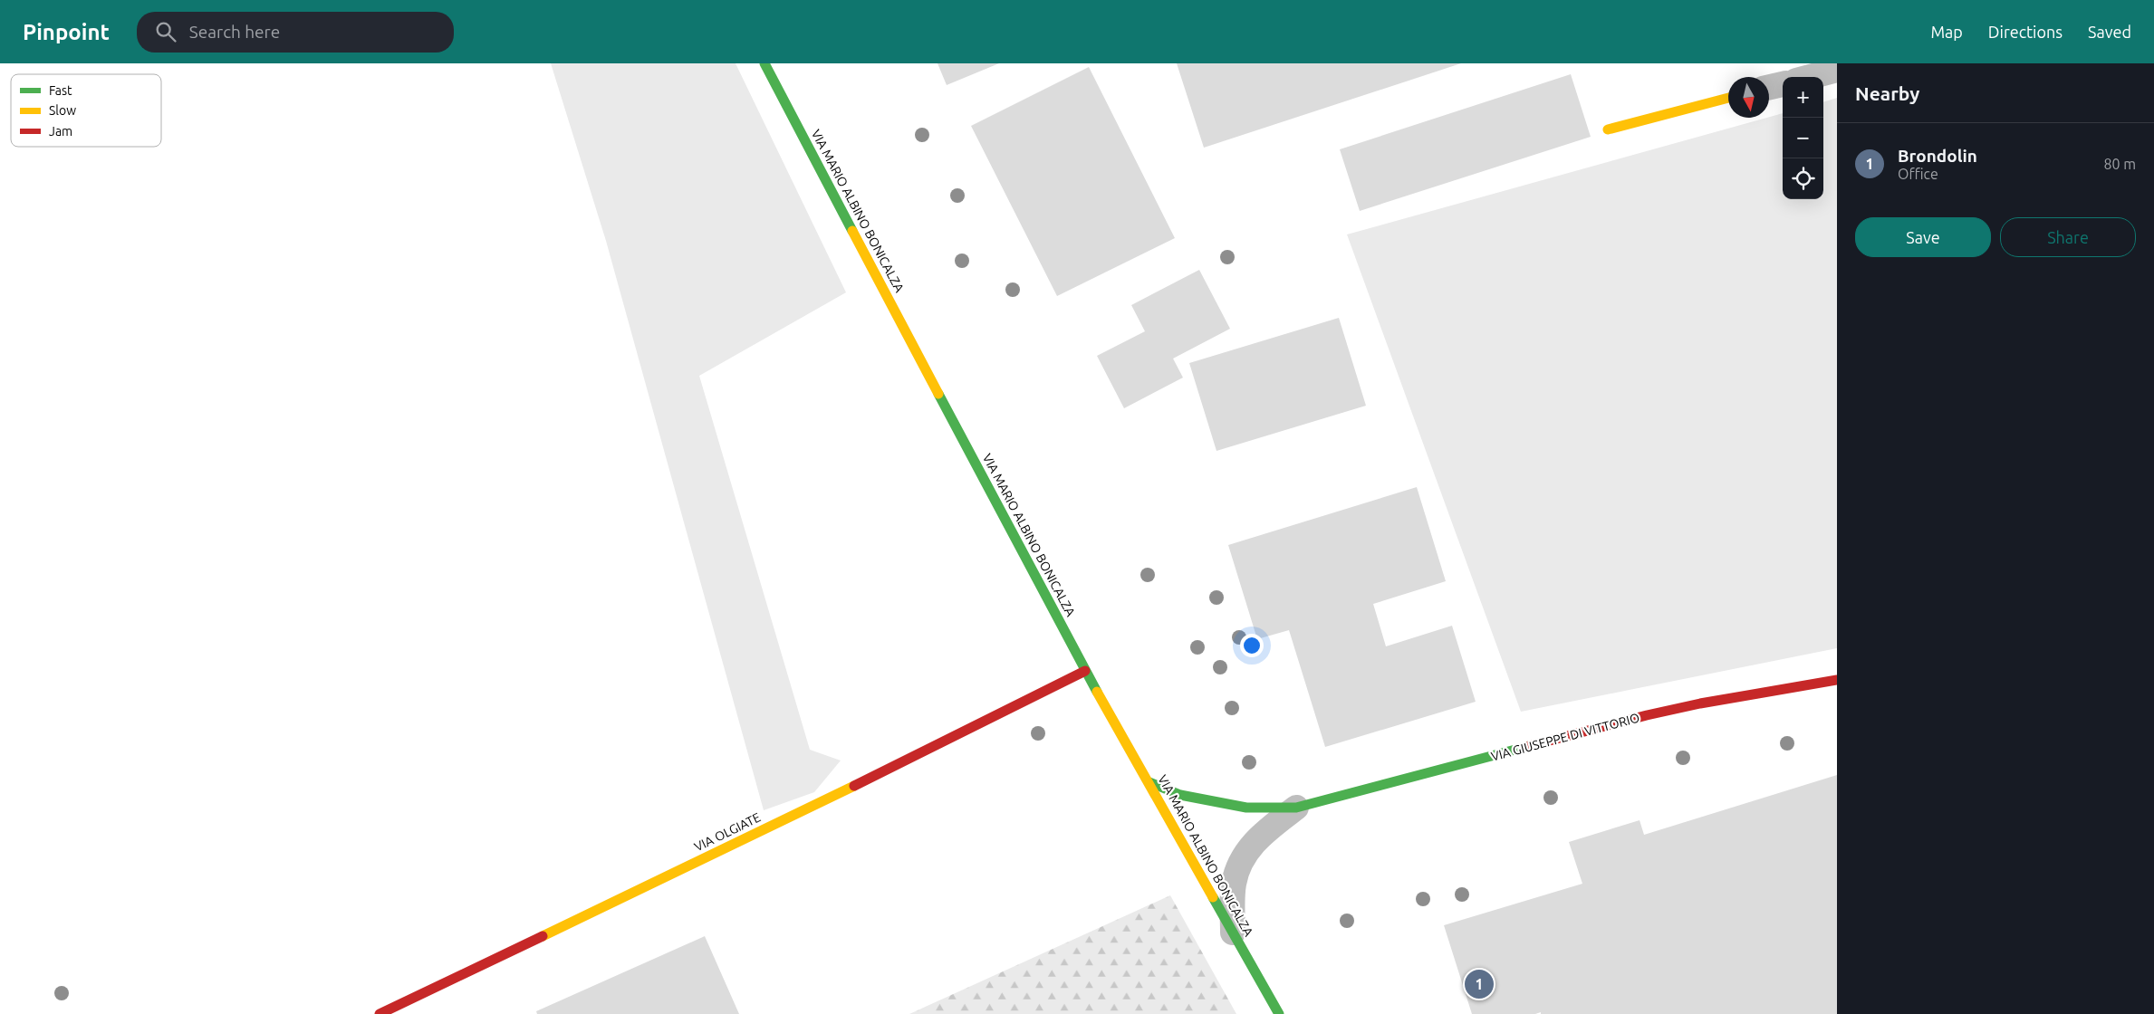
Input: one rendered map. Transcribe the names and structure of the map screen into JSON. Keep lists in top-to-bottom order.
{
  "streets": {
    "street": ["VIA MARIO ALBINO BONICALZA", "VIA GIUSEPPE DI VITTORIO", "VIA OLGIATE"]
  },
  "crossings": [
    ["VIA MARIO ALBINO BONICALZA", "VIA GIUSEPPE DI VITTORIO"],
    ["VIA MARIO ALBINO BONICALZA", "VIA OLGIATE"]
  ],
  "legend": ["Fast", "Slow", "Jam"],
  "north": "bottom",
  "page": {
    "header": "Pinpoint",
    "search": "Search here",
    "nav": ["Map", "Directions", "Saved"],
    "heading": "Nearby",
    "map_buttons": ["+", "−"],
    "list": [
      {
        "mark": "1",
        "name": "Brondolin",
        "note": "Office",
        "value": "80 m"
      }
    ],
    "buttons": ["Save", "Share"],
    "pins": "1"
  }
}
